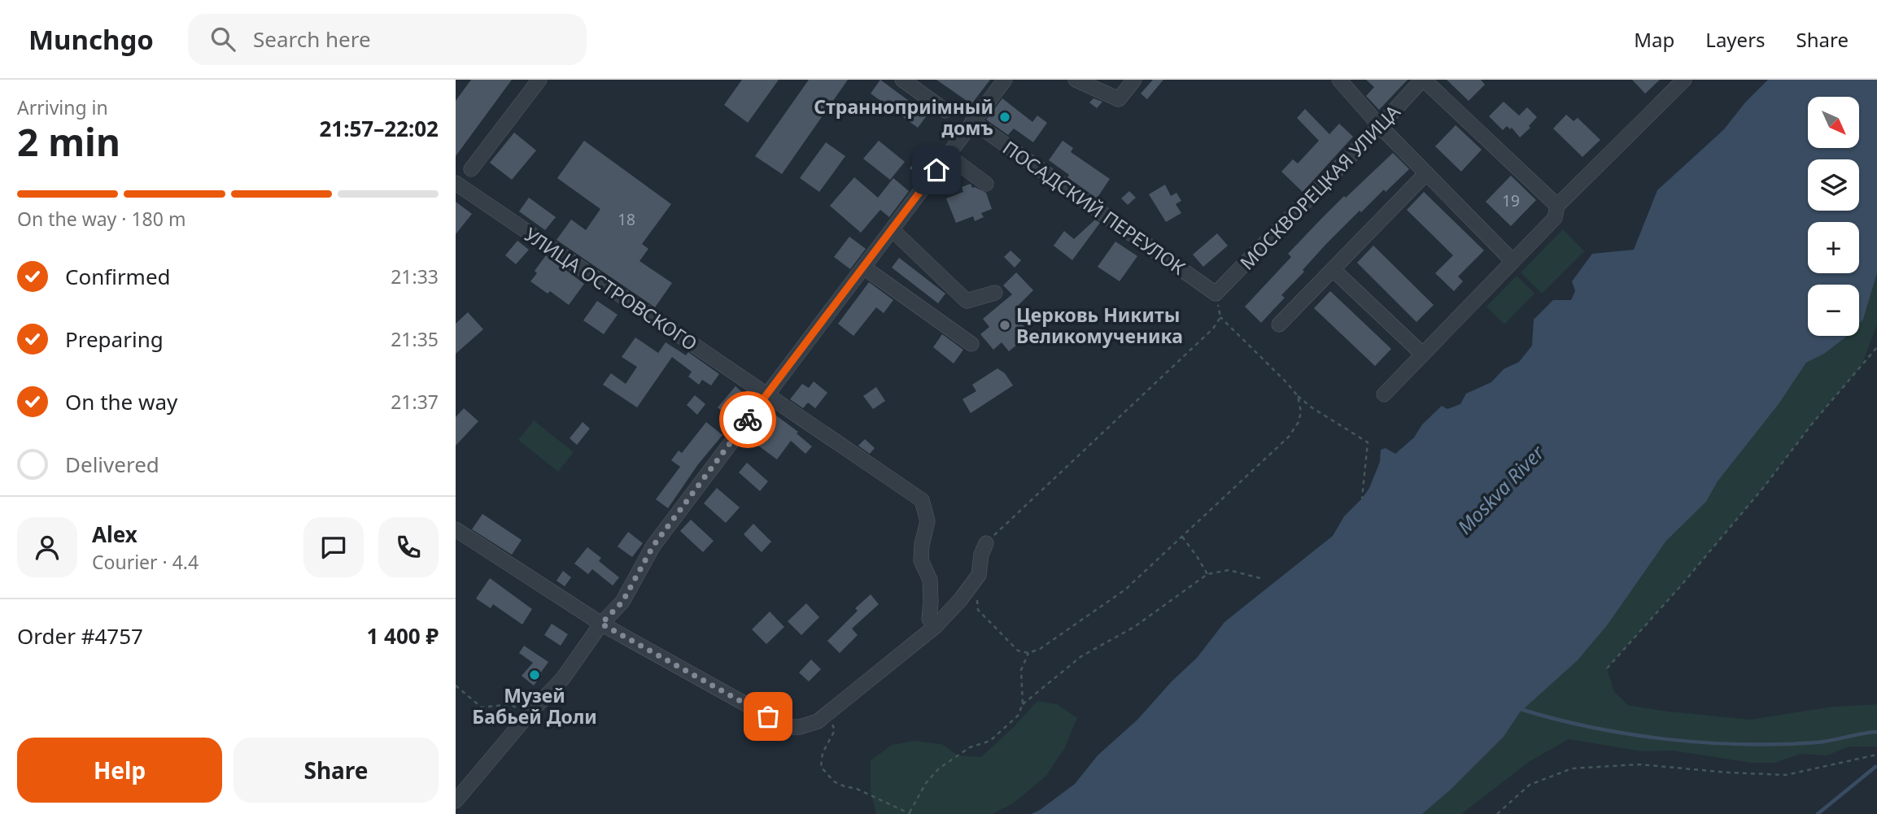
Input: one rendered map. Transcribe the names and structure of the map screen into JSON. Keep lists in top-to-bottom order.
{
  "streets": {
    "street": ["МОСКВОРЕЦКАЯ УЛИЦА", "ПОСАДСКИЙ ПЕРЕУЛОК", "УЛИЦА ОСТРОВСКОГО"]
  },
  "crossings": [
    ["МОСКВОРЕЦКАЯ УЛИЦА", "ПОСАДСКИЙ ПЕРЕУЛОК"]
  ],
  "water": ["Moskva River"],
  "places": ["Странноприiмный домъ", "Церковь Никиты Великомученика", "Музей Бабьей Доли"],
  "house_numbers": ["19", "18"],
  "north": "bottom right",
  "page": {
    "header": "Munchgo",
    "search": "Search here",
    "nav": ["Map", "Layers", "Share"],
    "heading": ["2 min", "Arriving in", "21:57–22:02"],
    "panel": [
      "Alex",
      "Courier · 4.4",
      "Order #4757",
      "1 400 ₽"
    ],
    "map_buttons": ["+", "−"],
    "bar": "On the way · 180 m",
    "list": [
      ["Confirmed", "21:33"],
      ["Preparing", "21:35"],
      ["On the way", "21:37"],
      "Delivered"
    ],
    "buttons": ["Help", "Share"]
  }
}
